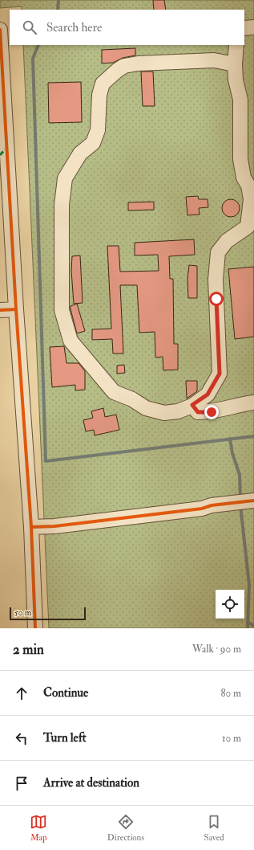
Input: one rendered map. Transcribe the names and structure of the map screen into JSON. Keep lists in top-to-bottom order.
{
  "scale_bar": "50 m",
  "page": {
    "search": "Search here",
    "scale": "50 m",
    "heading": ["2 min", "Walk · 90 m"],
    "list": [
      ["Continue", "80 m"],
      ["Turn left", "10 m"],
      "Arrive at destination"
    ],
    "nav": ["Map", "Directions", "Saved"]
  }
}
